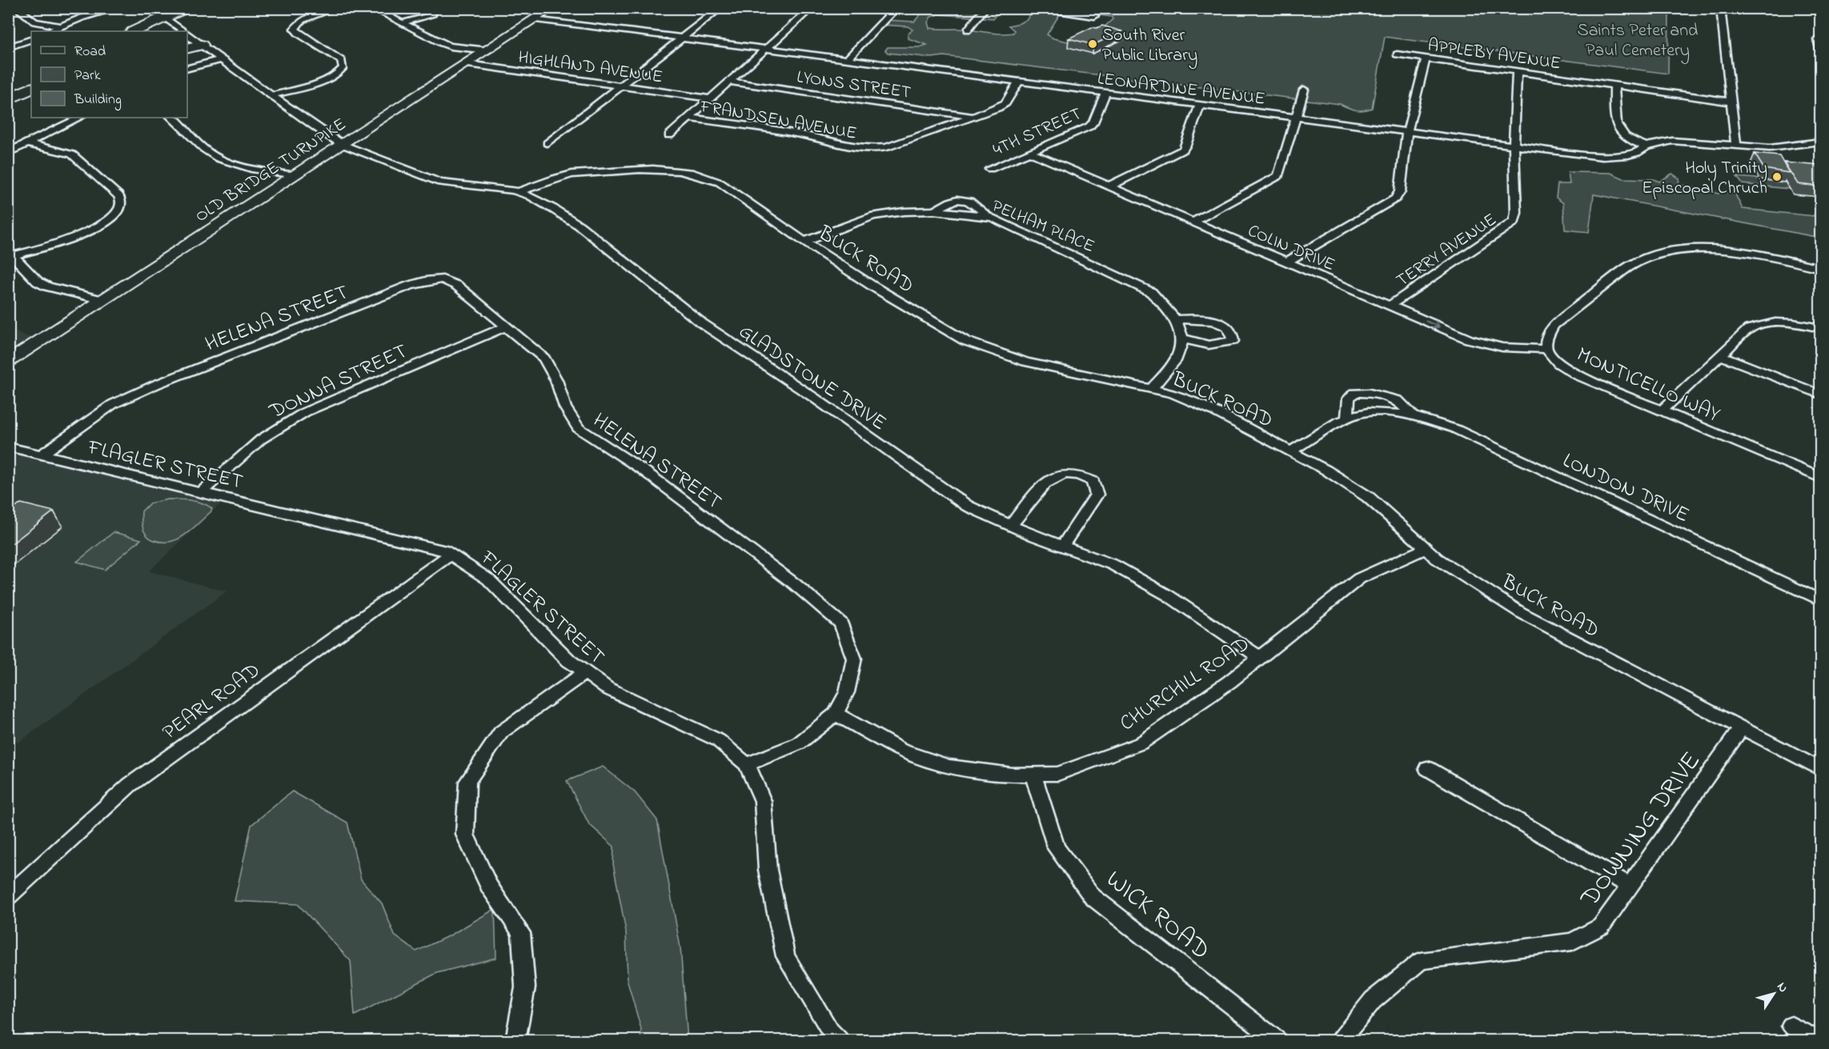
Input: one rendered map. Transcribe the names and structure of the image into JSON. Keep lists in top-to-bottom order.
{
  "streets": {
    "street": [
      "APPLEBY AVENUE",
      "HIGHLAND AVENUE",
      "LYONS STREET",
      "LEONARDINE AVENUE",
      "FRANDSEN AVENUE",
      "4TH STREET",
      "OLD BRIDGE TURNPIKE",
      "PELHAM PLACE",
      "COLIN DRIVE",
      "TERRY AVENUE",
      "BUCK ROAD",
      "HELENA STREET",
      "GLADSTONE DRIVE",
      "DONNA STREET",
      "MONTICELLO WAY",
      "FLAGLER STREET",
      "LONDON DRIVE",
      "CHURCHILL ROAD",
      "PEARL ROAD",
      "DOWNING DRIVE",
      "WICK ROAD"
    ]
  },
  "crossings": [
    ["APPLEBY AVENUE", "TERRY AVENUE"],
    ["HIGHLAND AVENUE", "OLD BRIDGE TURNPIKE"],
    ["LYONS STREET", "FRANDSEN AVENUE"],
    ["LEONARDINE AVENUE", "FRANDSEN AVENUE"],
    ["LEONARDINE AVENUE", "4TH STREET"],
    ["LEONARDINE AVENUE", "OLD BRIDGE TURNPIKE"],
    ["LEONARDINE AVENUE", "TERRY AVENUE"],
    ["4TH STREET", "COLIN DRIVE"],
    ["OLD BRIDGE TURNPIKE", "GLADSTONE DRIVE"],
    ["PELHAM PLACE", "BUCK ROAD"],
    ["COLIN DRIVE", "TERRY AVENUE"],
    ["COLIN DRIVE", "MONTICELLO WAY"],
    ["BUCK ROAD", "GLADSTONE DRIVE"],
    ["BUCK ROAD", "LONDON DRIVE"],
    ["BUCK ROAD", "CHURCHILL ROAD"],
    ["BUCK ROAD", "DOWNING DRIVE"],
    ["HELENA STREET", "DONNA STREET"],
    ["HELENA STREET", "FLAGLER STREET"],
    ["HELENA STREET", "CHURCHILL ROAD"],
    ["GLADSTONE DRIVE", "CHURCHILL ROAD"],
    ["DONNA STREET", "FLAGLER STREET"],
    ["FLAGLER STREET", "PEARL ROAD"],
    ["CHURCHILL ROAD", "WICK ROAD"]
  ],
  "parks": ["Saints Peter and Paul Cemetery"],
  "places": ["South River Public Library", "Holy Trinity Episcopal Chruch"],
  "legend": ["Road", "Park", "Building"],
  "north": "top right"
}
